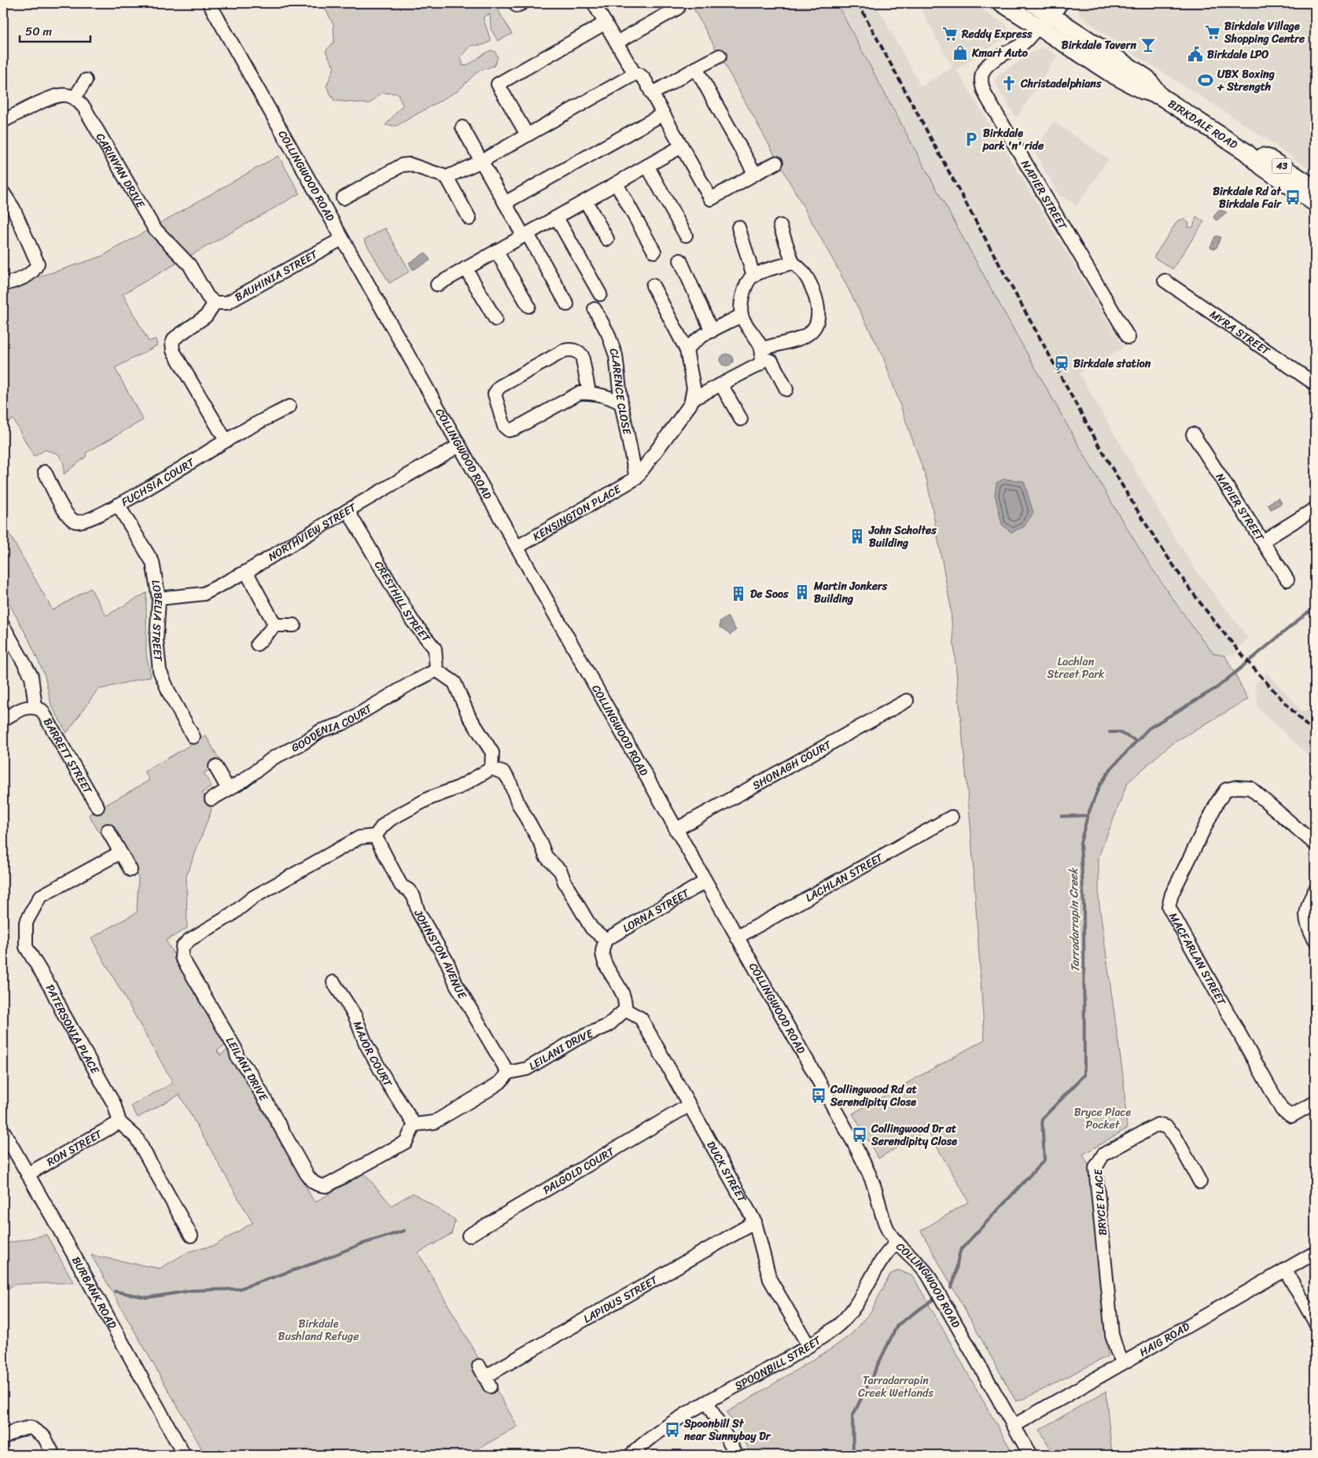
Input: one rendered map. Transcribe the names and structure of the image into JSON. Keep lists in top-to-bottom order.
{
  "streets": {
    "main road": ["BIRKDALE ROAD", "43"],
    "street": [
      "CARINYAN DRIVE",
      "COLLINGWOOD ROAD",
      "NAPIER STREET",
      "BAUHINIA STREET",
      "MYRA STREET",
      "CLARENCE CLOSE",
      "FUCHSIA COURT",
      "KENSINGTON PLACE",
      "NORTHVIEW STREET",
      "CRESTHILL STREET",
      "LOBELIA STREET",
      "GOODENIA COURT",
      "BARRETT STREET",
      "SHONAGH COURT",
      "LACHLAN STREET",
      "LORNA STREET",
      "JOHNSTON AVENUE",
      "MACFARLAN STREET",
      "PATERSONIA PLACE",
      "LEILANI DRIVE",
      "MAJOR COURT",
      "RON STREET",
      "PALGOLD COURT",
      "DUCK STREET",
      "BRYCE PLACE",
      "BURBANK ROAD",
      "LAPIDUS STREET",
      "HAIG ROAD",
      "SPOONBILL STREET"
    ]
  },
  "crossings": [
    ["BIRKDALE ROAD", "NAPIER STREET"],
    ["CARINYAN DRIVE", "BAUHINIA STREET"],
    ["COLLINGWOOD ROAD", "BAUHINIA STREET"],
    ["COLLINGWOOD ROAD", "KENSINGTON PLACE"],
    ["COLLINGWOOD ROAD", "NORTHVIEW STREET"],
    ["COLLINGWOOD ROAD", "SHONAGH COURT"],
    ["COLLINGWOOD ROAD", "LACHLAN STREET"],
    ["COLLINGWOOD ROAD", "LORNA STREET"],
    ["COLLINGWOOD ROAD", "HAIG ROAD"],
    ["COLLINGWOOD ROAD", "SPOONBILL STREET"],
    ["CLARENCE CLOSE", "KENSINGTON PLACE"],
    ["FUCHSIA COURT", "LOBELIA STREET"],
    ["NORTHVIEW STREET", "CRESTHILL STREET"],
    ["NORTHVIEW STREET", "LOBELIA STREET"],
    ["CRESTHILL STREET", "GOODENIA COURT"],
    ["JOHNSTON AVENUE", "LEILANI DRIVE"],
    ["PATERSONIA PLACE", "RON STREET"],
    ["LEILANI DRIVE", "MAJOR COURT"],
    ["LEILANI DRIVE", "DUCK STREET"],
    ["RON STREET", "BURBANK ROAD"],
    ["PALGOLD COURT", "DUCK STREET"],
    ["DUCK STREET", "LAPIDUS STREET"],
    ["DUCK STREET", "SPOONBILL STREET"],
    ["BRYCE PLACE", "HAIG ROAD"]
  ],
  "water": ["Tarradarrapin Creek"],
  "parks": [
    "Lachlan Street Park",
    "Bryce Place Pocket",
    "Birkdale Bushland Refuge",
    "Tarradarrapin Creek Wetlands"
  ],
  "places": {
    "supermarket": ["Birkdale Village Shopping Centre", "Reddy Express"],
    "bar": ["Birkdale Tavern"],
    "shop": ["Kmart Auto"],
    "public building": ["Birkdale LPO"],
    "sports": ["UBX Boxing + Strength"],
    "church": ["Christadelphians"],
    "parking": ["Birkdale park 'n' ride"],
    "bus stop": [
      "Birkdale Rd at Birkdale Fair",
      "Collingwood Rd at Serendipity Close",
      "Collingwood Dr at Serendipity Close",
      "Spoonbill St near Sunnybay Dr"
    ],
    "station": ["Birkdale station"],
    "building": ["John Scholtes Building", "Martin Jonkers Building", "De Soos"]
  },
  "scale_bar": "50 m"
}
